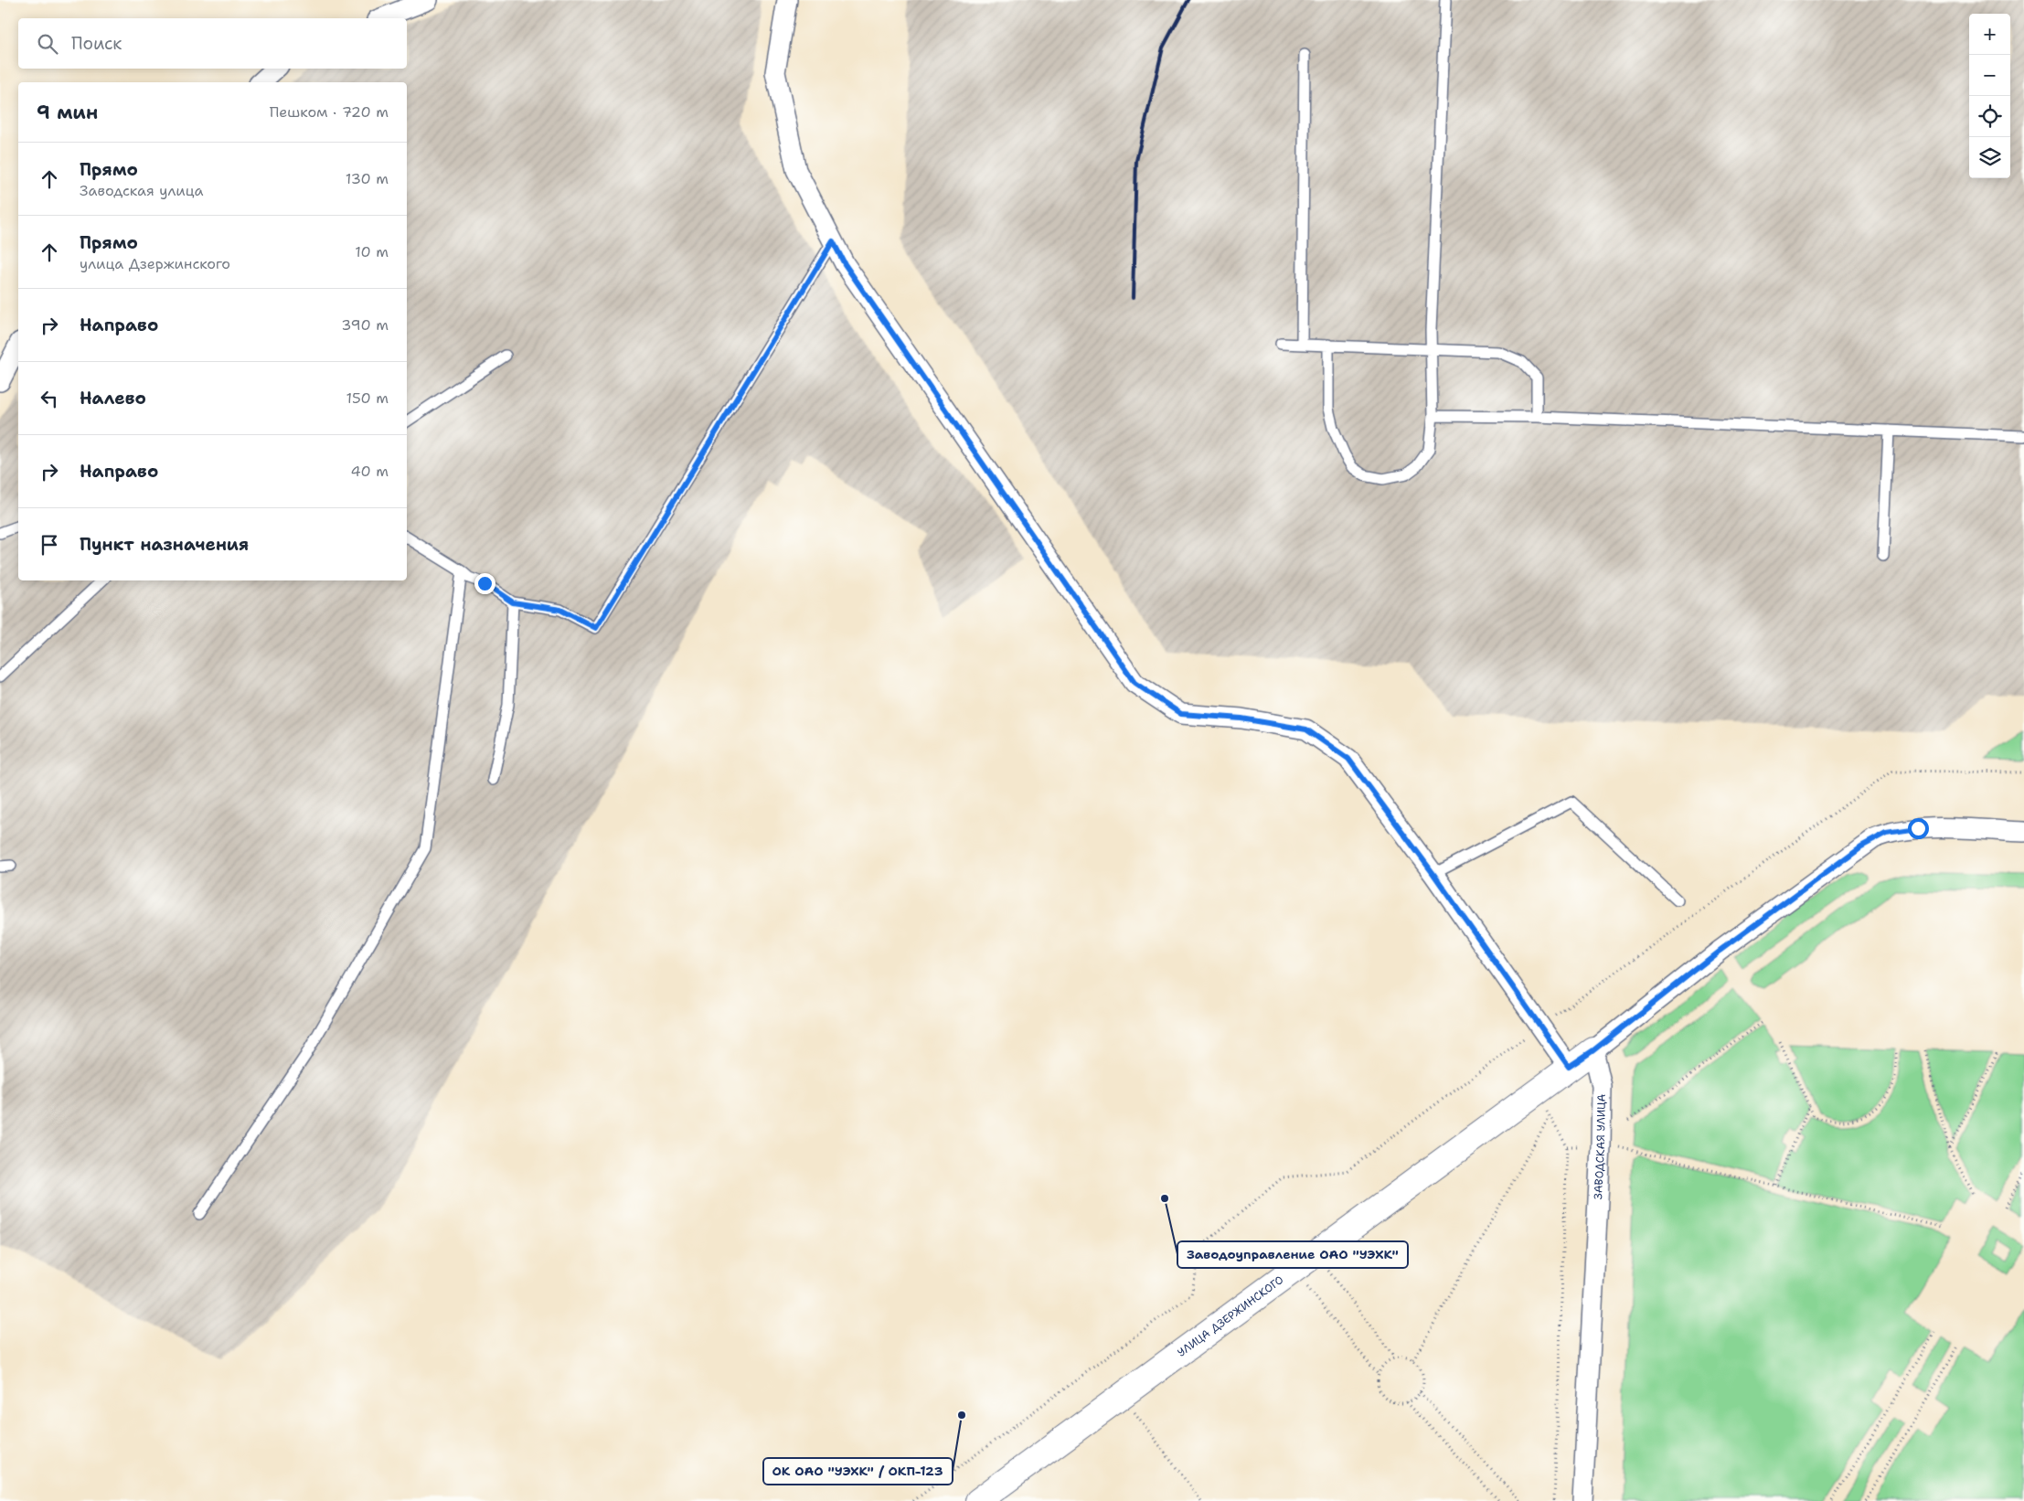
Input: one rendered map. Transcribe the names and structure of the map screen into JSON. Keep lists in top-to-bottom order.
{
  "streets": {
    "street": ["ЗАВОДСКАЯ УЛИЦА", "УЛИЦА ДЗЕРЖИНСКОГО"]
  },
  "crossings": [
    ["ЗАВОДСКАЯ УЛИЦА", "УЛИЦА ДЗЕРЖИНСКОГО"]
  ],
  "places": ["Заводоуправление ОАО \"УЭХК\"", "ОК ОАО \"УЭХК\" / ОКП-123"],
  "page": {
    "map_buttons": ["+", "−"],
    "search": "Поиск",
    "heading": ["9 мин", "Пешком · 720 m"],
    "list": [
      ["Прямо", "Заводская улица", "130 m"],
      ["Прямо", "улица Дзержинского", "10 m"],
      ["Направо", "390 m"],
      ["Налево", "150 m"],
      ["Направо", "40 m"],
      "Пункт назначения"
    ]
  }
}
